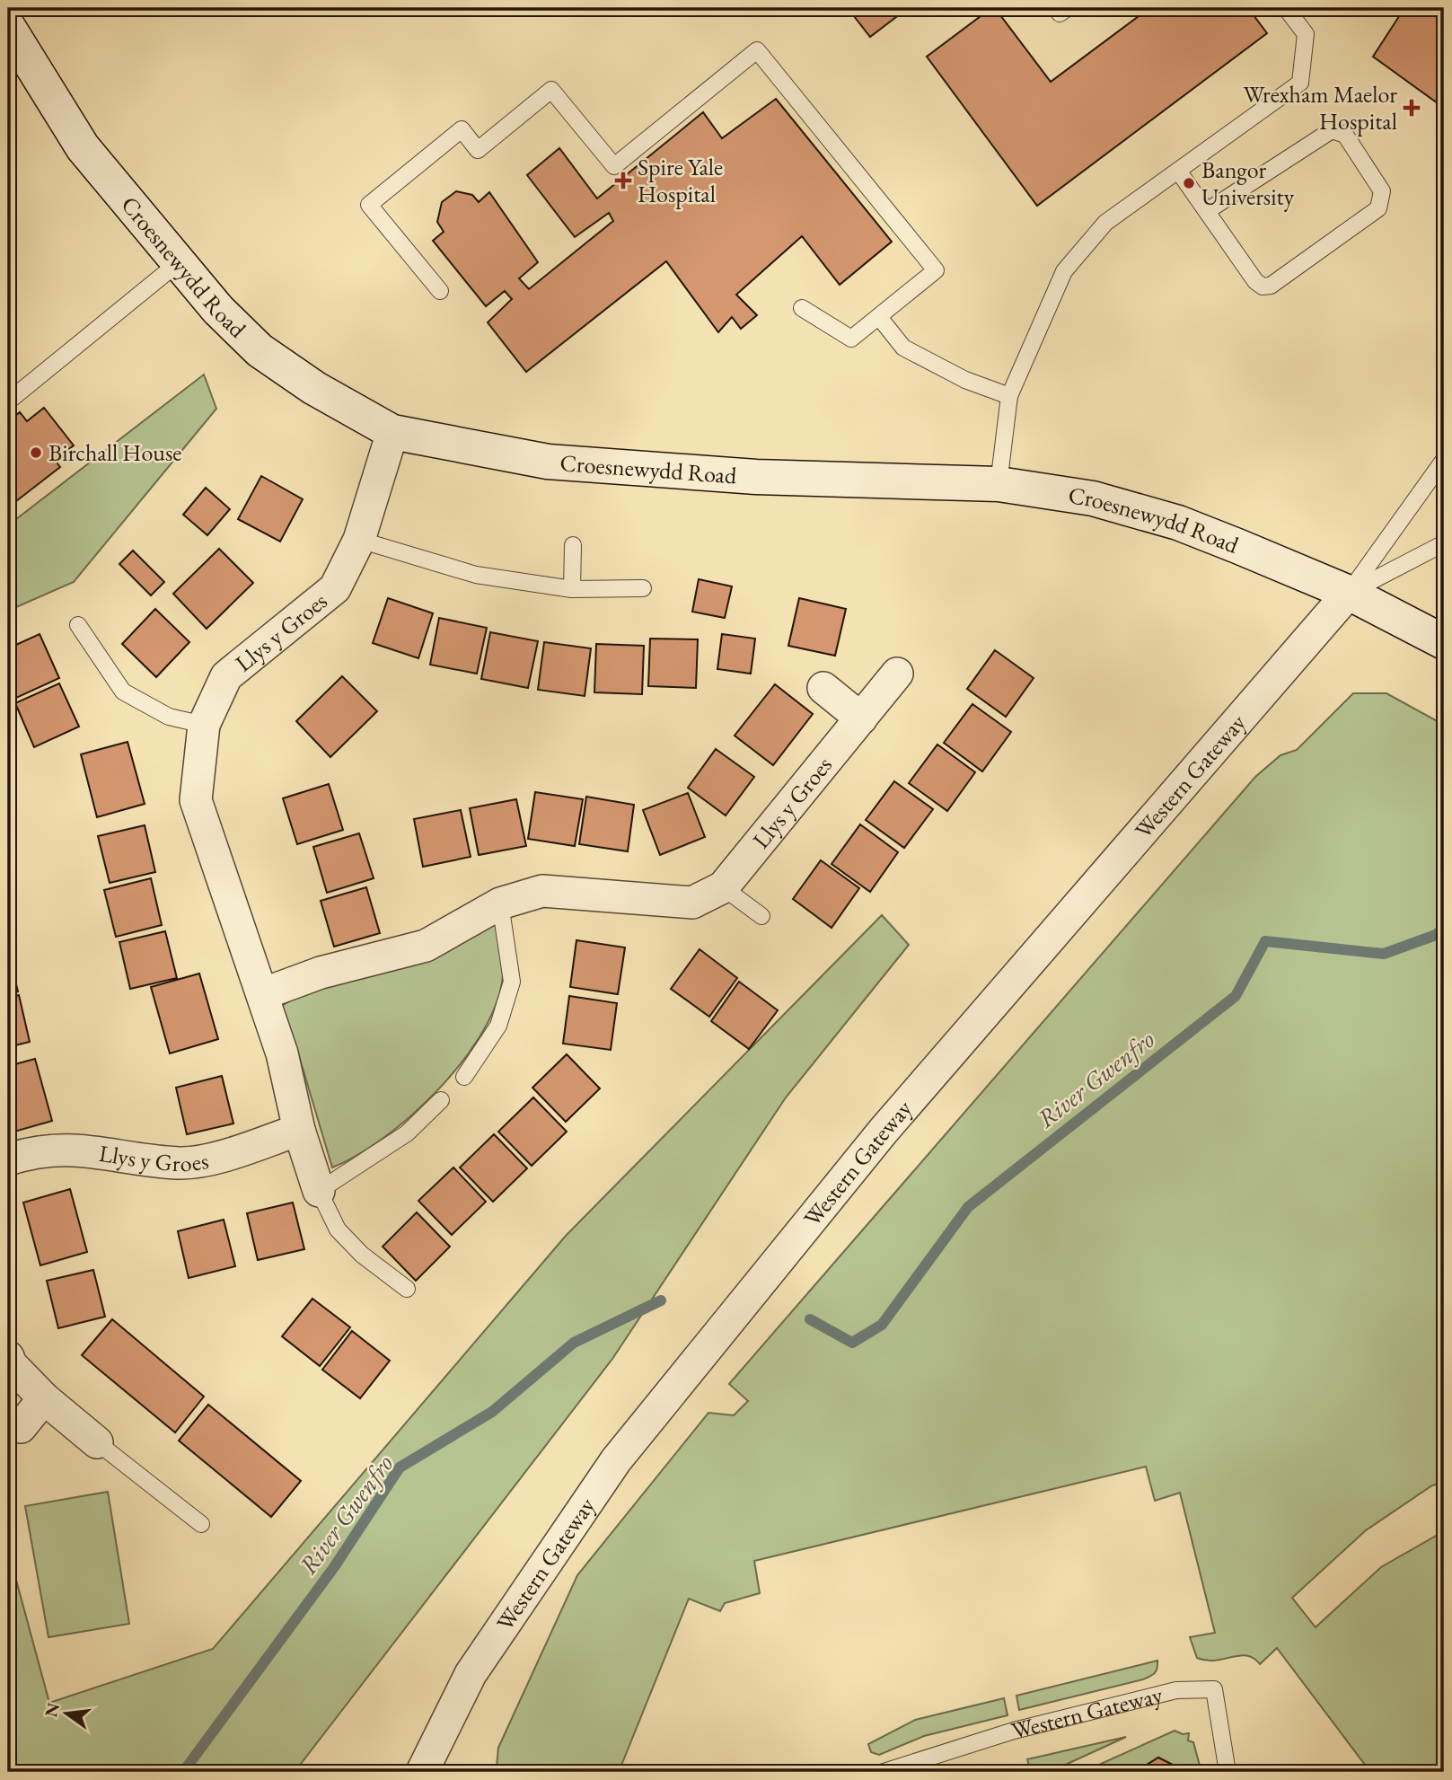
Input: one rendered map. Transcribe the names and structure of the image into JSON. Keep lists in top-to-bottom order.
{
  "streets": {
    "street": ["Croesnewydd Road", "Llys y Groes", "Western Gateway"]
  },
  "crossings": [
    ["Croesnewydd Road", "Llys y Groes"],
    ["Croesnewydd Road", "Western Gateway"]
  ],
  "water": ["River Gwenfro"],
  "places": {
    "health": ["Wrexham Maelor Hospital", "Spire Yale Hospital"],
    "other": ["Bangor University", "Birchall House"]
  },
  "north": "left"
}
